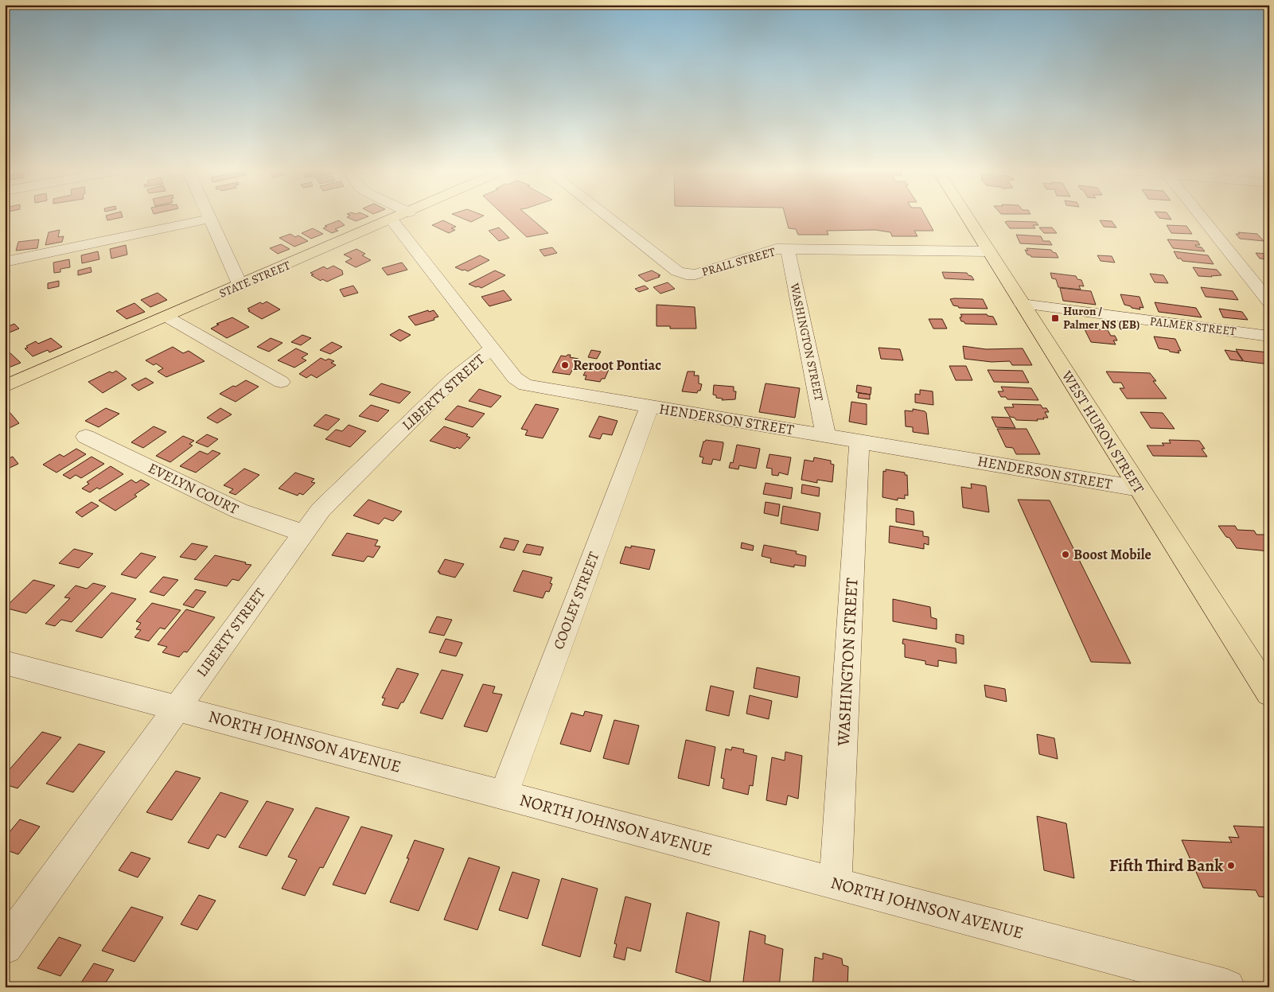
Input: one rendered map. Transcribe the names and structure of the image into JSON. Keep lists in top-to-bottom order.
{
  "streets": {
    "main road": ["STATE STREET", "WEST HURON STREET"],
    "street": [
      "PRALL STREET",
      "PALMER STREET",
      "WASHINGTON STREET",
      "LIBERTY STREET",
      "HENDERSON STREET",
      "EVELYN COURT",
      "COOLEY STREET",
      "NORTH JOHNSON AVENUE"
    ]
  },
  "crossings": [
    ["PRALL STREET", "WASHINGTON STREET"],
    ["PRALL STREET", "WEST HURON STREET"],
    ["PALMER STREET", "WEST HURON STREET"],
    ["WASHINGTON STREET", "HENDERSON STREET"],
    ["WASHINGTON STREET", "NORTH JOHNSON AVENUE"],
    ["LIBERTY STREET", "HENDERSON STREET"],
    ["LIBERTY STREET", "EVELYN COURT"],
    ["LIBERTY STREET", "NORTH JOHNSON AVENUE"],
    ["HENDERSON STREET", "WEST HURON STREET"],
    ["HENDERSON STREET", "COOLEY STREET"],
    ["COOLEY STREET", "NORTH JOHNSON AVENUE"]
  ],
  "places": {
    "transit": ["Huron / Palmer NS (EB)"],
    "other": ["Reroot Pontiac", "Boost Mobile", "Fifth Third Bank"]
  }
}
